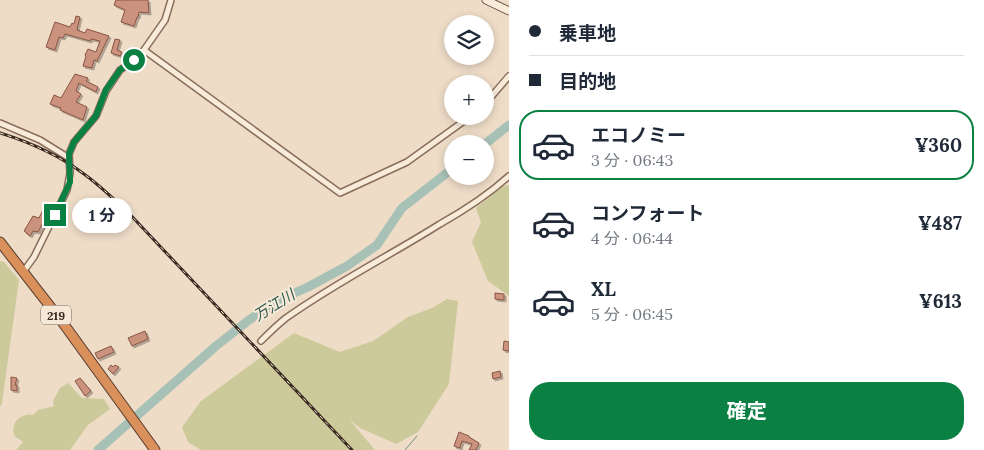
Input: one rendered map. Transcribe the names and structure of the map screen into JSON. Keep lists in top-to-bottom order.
{
  "streets": {
    "highway": ["219"]
  },
  "water": ["万江川"],
  "page": {
    "banner": ["乗車地", "目的地"],
    "map_buttons": ["+", "−"],
    "list": [
      {
        "name": "エコノミー",
        "note": "3 分 · 06:43",
        "value": "¥360"
      },
      {
        "name": "コンフォート",
        "note": "4 分 · 06:44",
        "value": "¥487"
      },
      {
        "name": "XL",
        "note": "5 分 · 06:45",
        "value": "¥613"
      }
    ],
    "bubble": "1 分",
    "buttons": "確定"
  }
}
